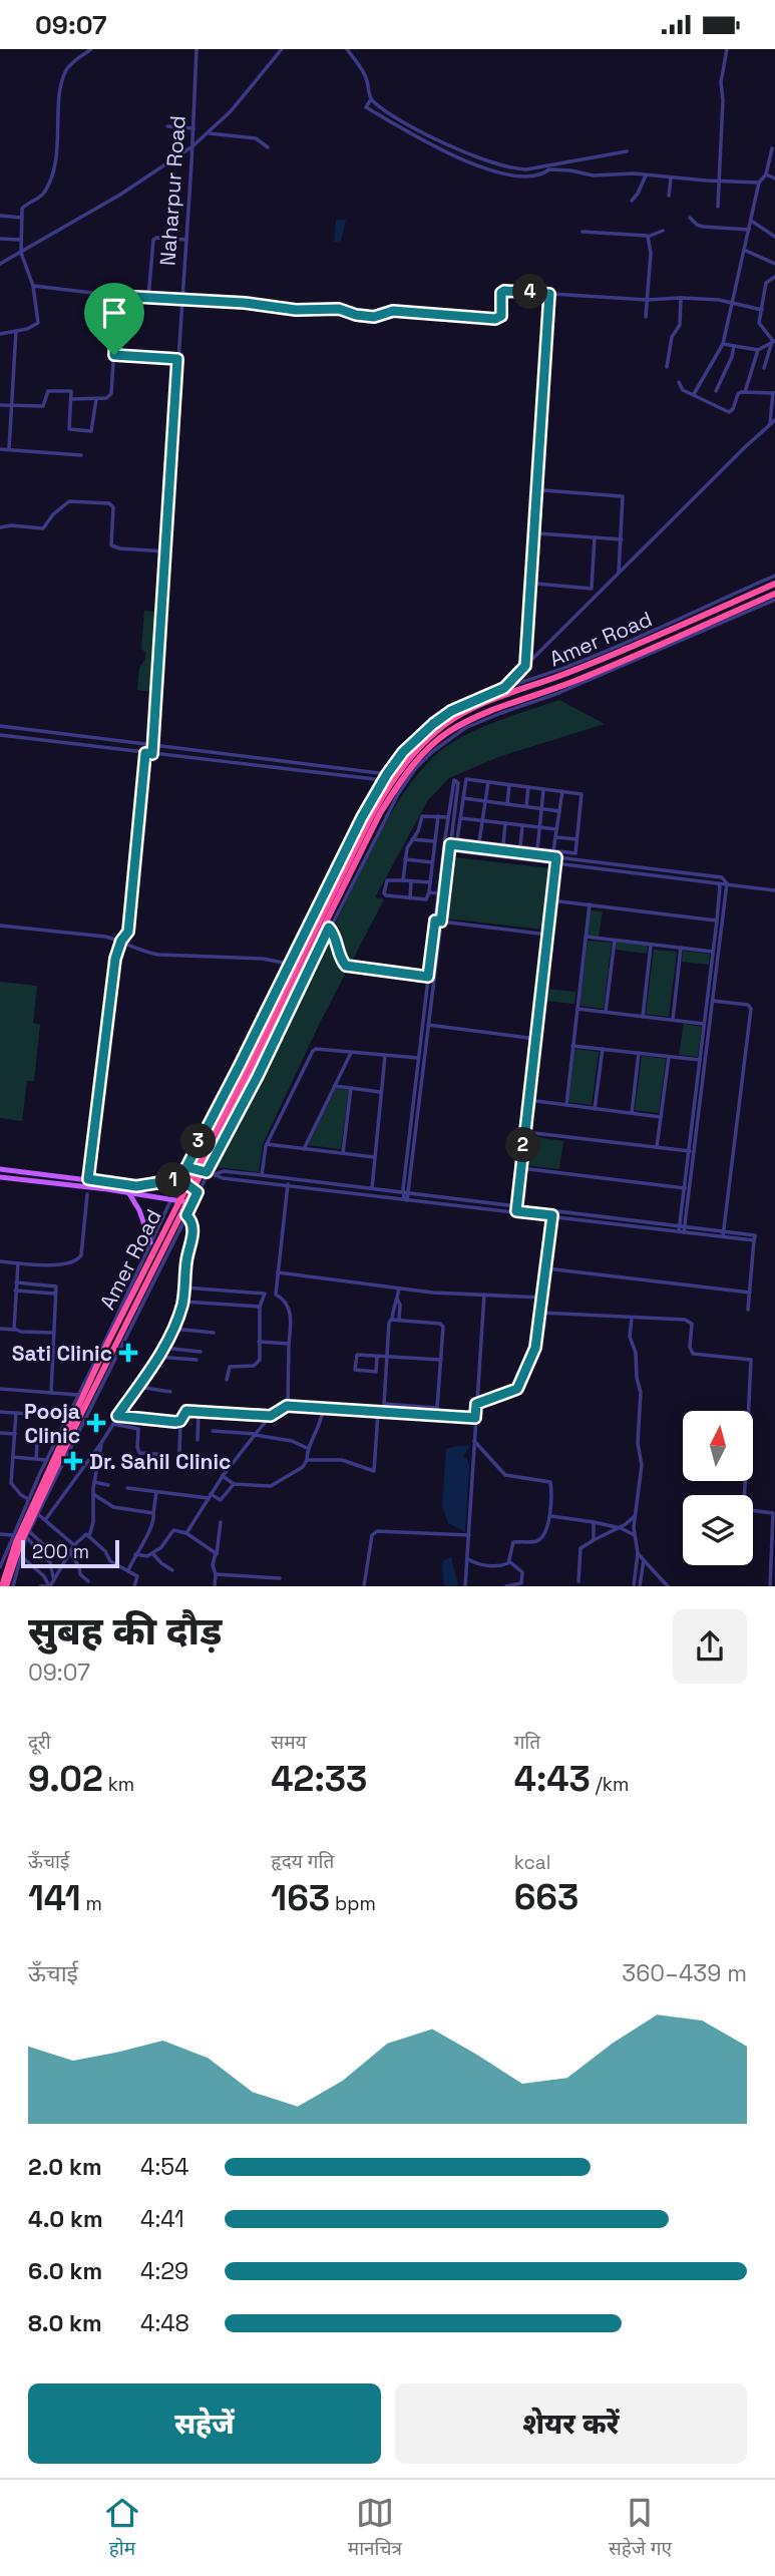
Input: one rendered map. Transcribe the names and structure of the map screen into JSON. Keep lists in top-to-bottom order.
{
  "streets": {
    "highway": ["Amer Road"],
    "street": ["Naharpur Road"]
  },
  "places": {
    "health": ["Sati Clinic", "Pooja Clinic", "Dr. Sahil Clinic"]
  },
  "scale_bar": "200 m",
  "north": "top",
  "page": {
    "status": "09:07",
    "pins": [
      "4",
      "3",
      "2",
      "1"
    ],
    "scale": "200 m",
    "heading": ["सुबह की दौड़", "09:07"],
    "stats": [
      ["दूरी", "9.02 km"],
      ["समय", "42:33"],
      ["गति", "4:43 /km"],
      ["ऊँचाई", "141 m"],
      ["हृदय गति", "163 bpm"],
      ["kcal", "663"]
    ],
    "chart": ["ऊँचाई", "360–439 m"],
    "list": [
      {
        "name": "2.0 km",
        "note": "4:54"
      },
      {
        "name": "4.0 km",
        "note": "4:41"
      },
      {
        "name": "6.0 km",
        "note": "4:29"
      },
      {
        "name": "8.0 km",
        "note": "4:48"
      }
    ],
    "buttons": ["सहेजें", "शेयर करें"],
    "tabs": ["होम", "मानचित्र", "सहेजे गए"]
  }
}
